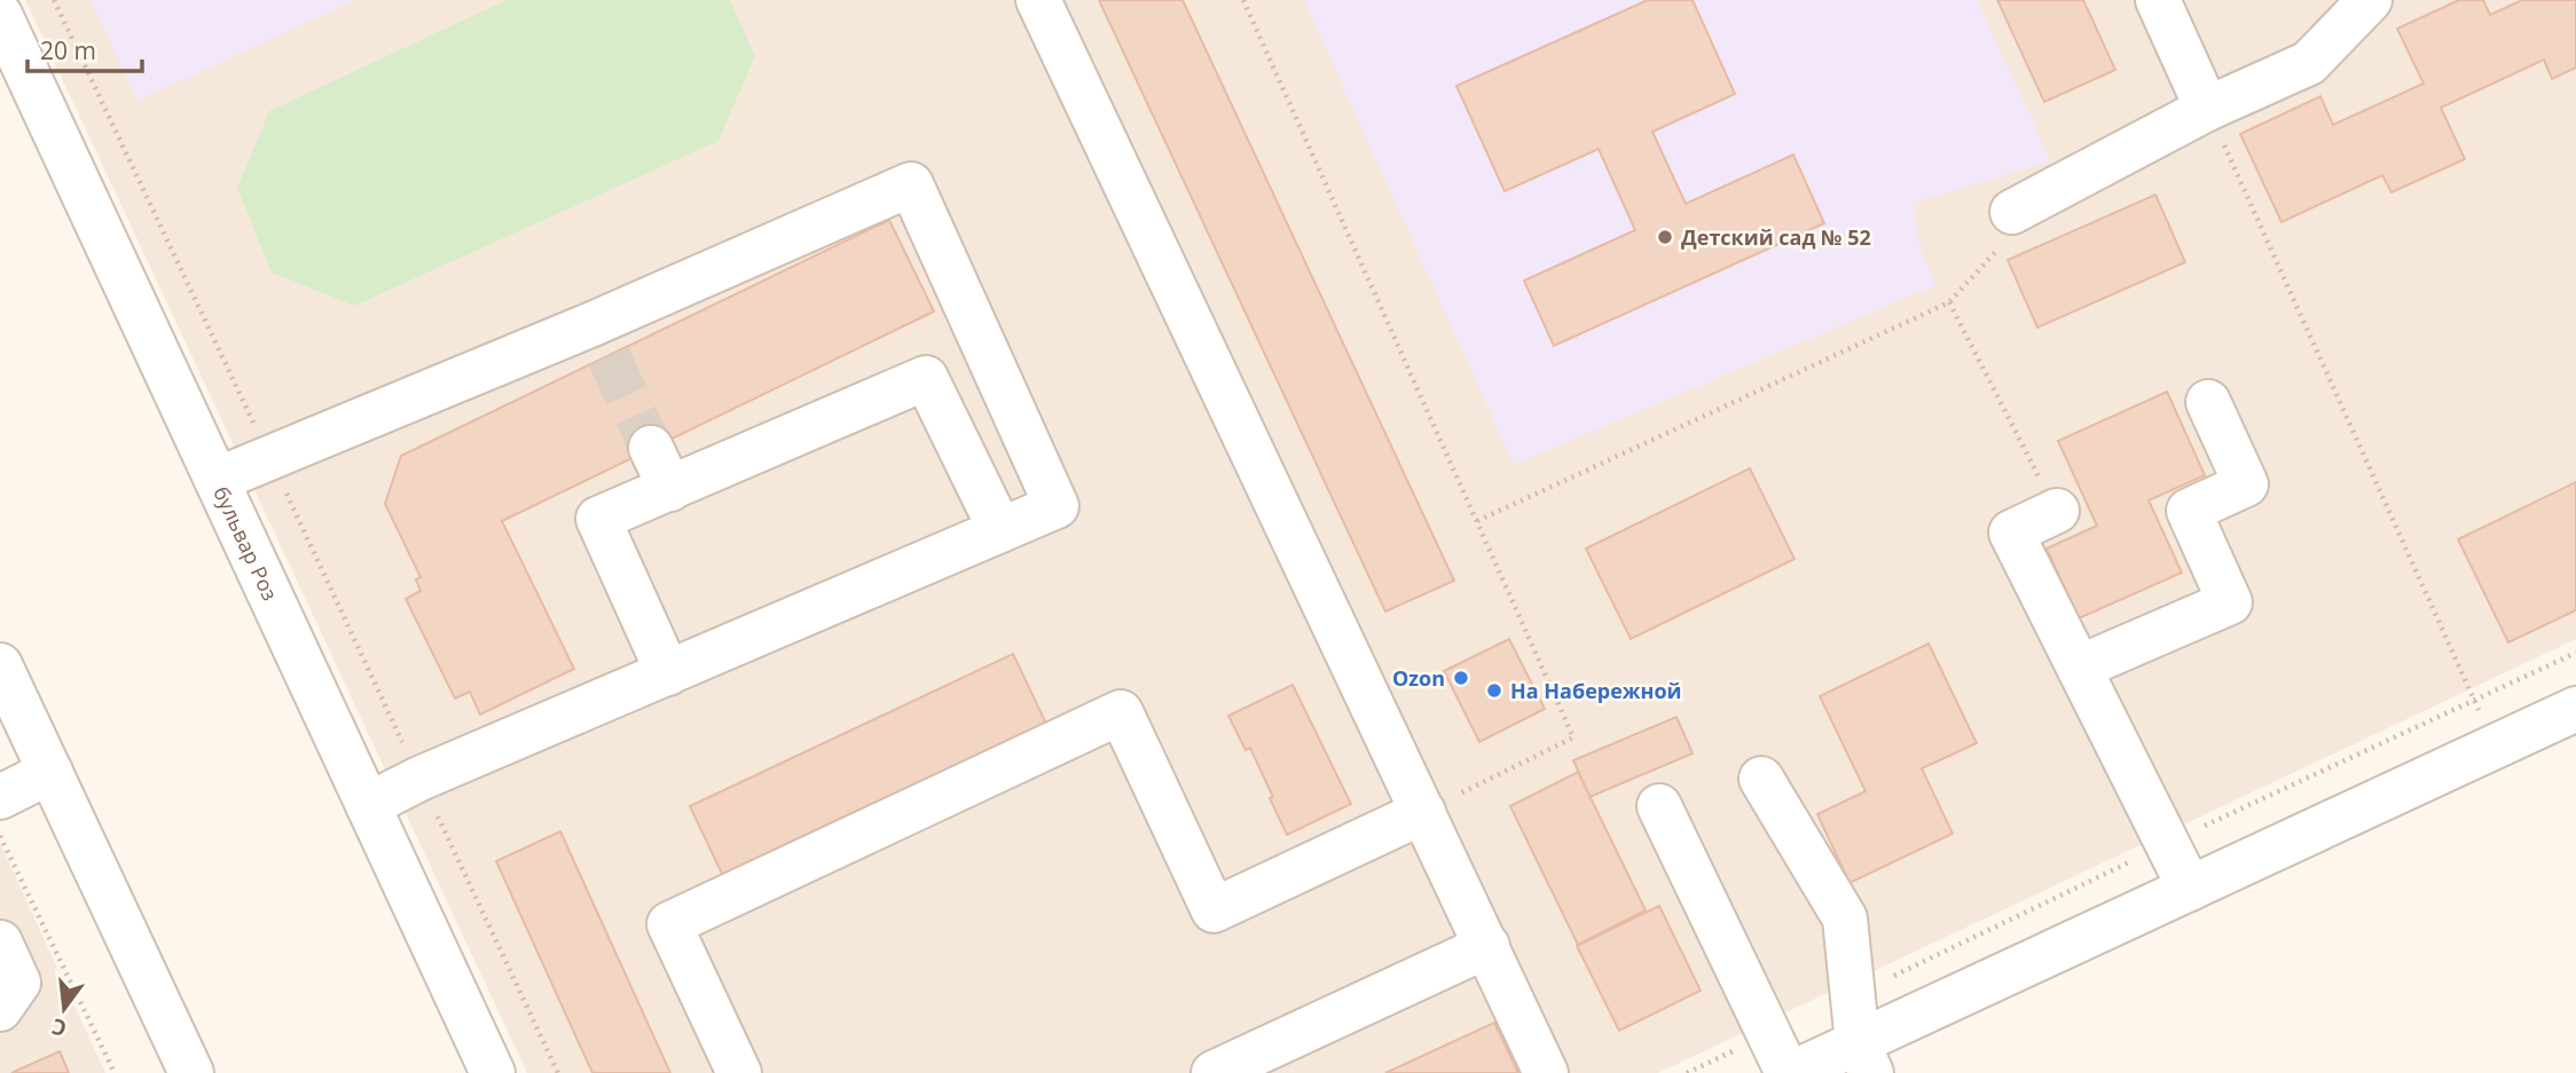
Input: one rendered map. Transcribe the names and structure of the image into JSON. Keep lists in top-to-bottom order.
{
  "streets": {
    "street": ["бульвар Роз"]
  },
  "places": ["Детский сад № 52", "Ozon", "На Набережной"],
  "scale_bar": "20 m",
  "north": "bottom"
}
